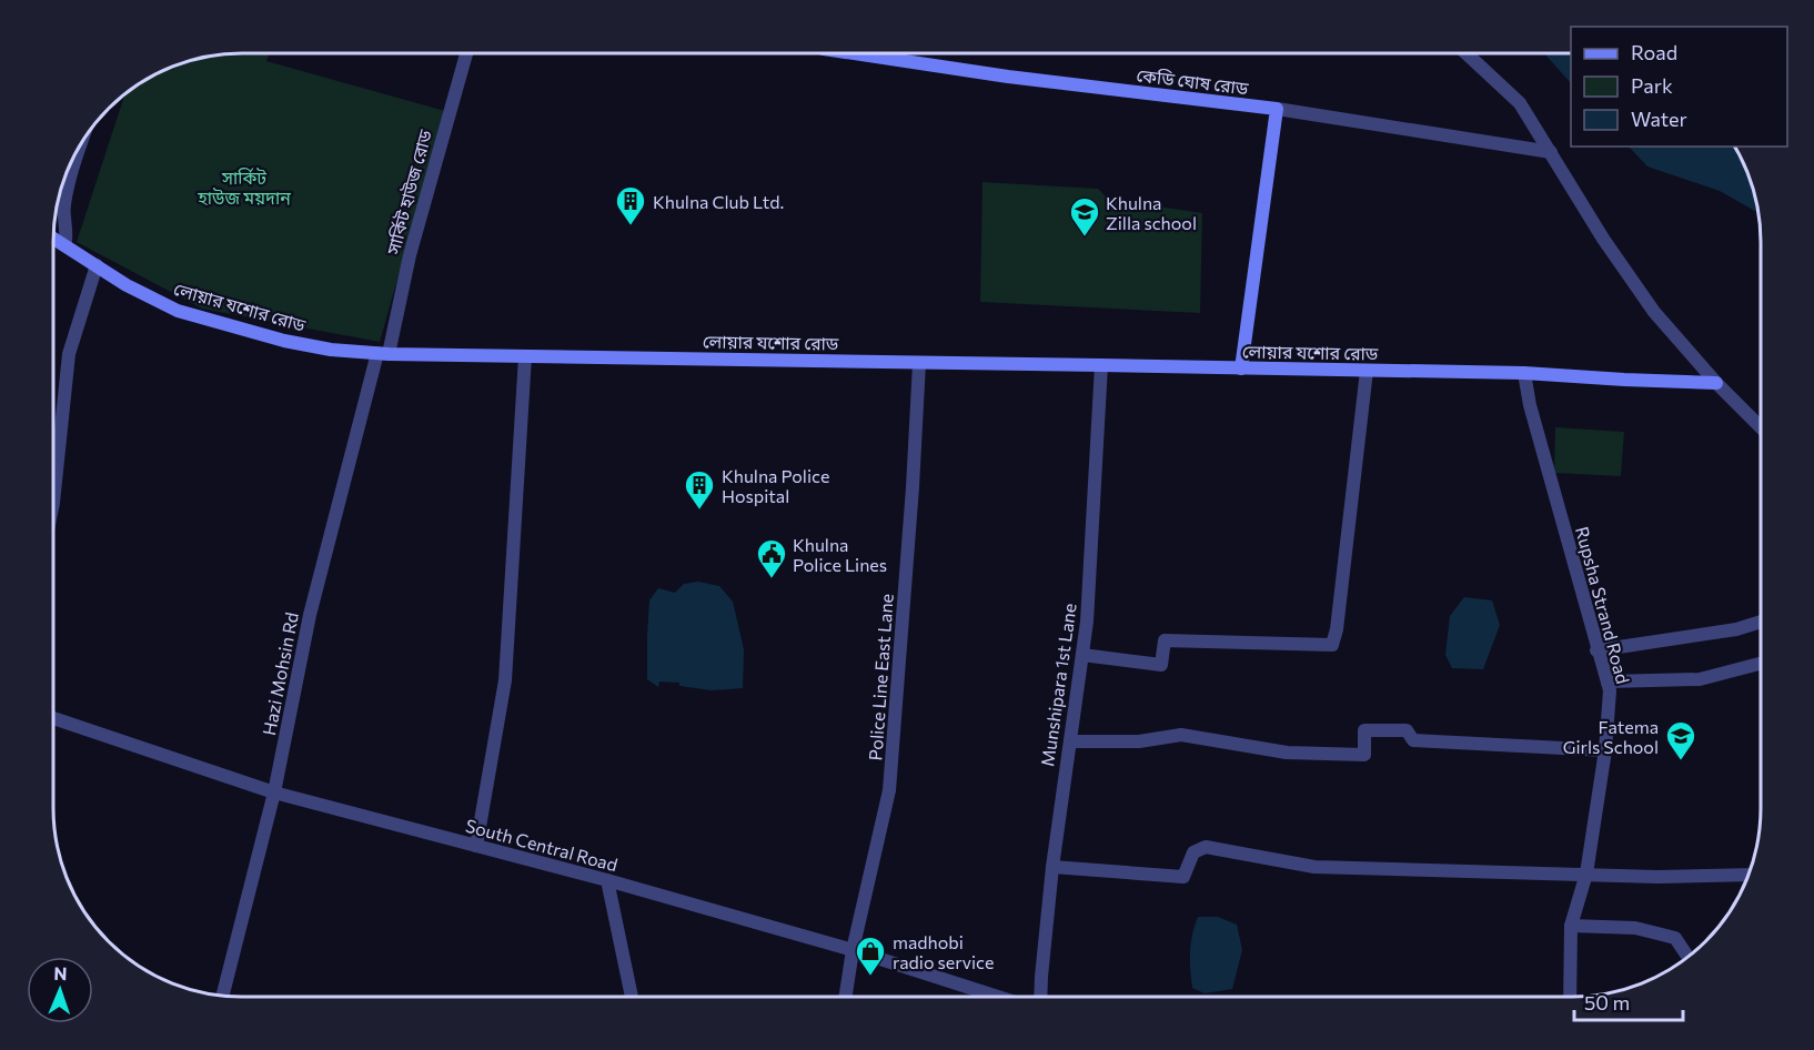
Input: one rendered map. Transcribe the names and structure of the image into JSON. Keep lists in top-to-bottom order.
{
  "streets": {
    "main road": ["কেডি ঘোষ রোড", "লোয়ার যশোর রোড"],
    "street": [
      "সার্কিট হাউজ রোড",
      "Rupsha Strand Road",
      "Hazi Mohsin Rd",
      "Police Line East Lane",
      "Munshipara 1st Lane",
      "South Central Road"
    ]
  },
  "crossings": [
    ["সার্কিট হাউজ রোড", "লোয়ার যশোর রোড"],
    ["সার্কিট হাউজ রোড", "Hazi Mohsin Rd"],
    ["লোয়ার যশোর রোড", "Rupsha Strand Road"],
    ["লোয়ার যশোর রোড", "Hazi Mohsin Rd"],
    ["লোয়ার যশোর রোড", "Police Line East Lane"],
    ["লোয়ার যশোর রোড", "Munshipara 1st Lane"],
    ["Hazi Mohsin Rd", "South Central Road"],
    ["Police Line East Lane", "South Central Road"]
  ],
  "parks": ["সার্কিট হাউজ ময়দান"],
  "places": {
    "building": ["Khulna Club Ltd.", "Khulna Police Hospital"],
    "school or university": ["Khulna Zilla school", "Fatema Girls School"],
    "public building": ["Khulna Police Lines"],
    "shop": ["madhobi radio service"]
  },
  "legend": ["Road", "Park", "Water"],
  "scale_bar": "50 m",
  "north": "top"
}
